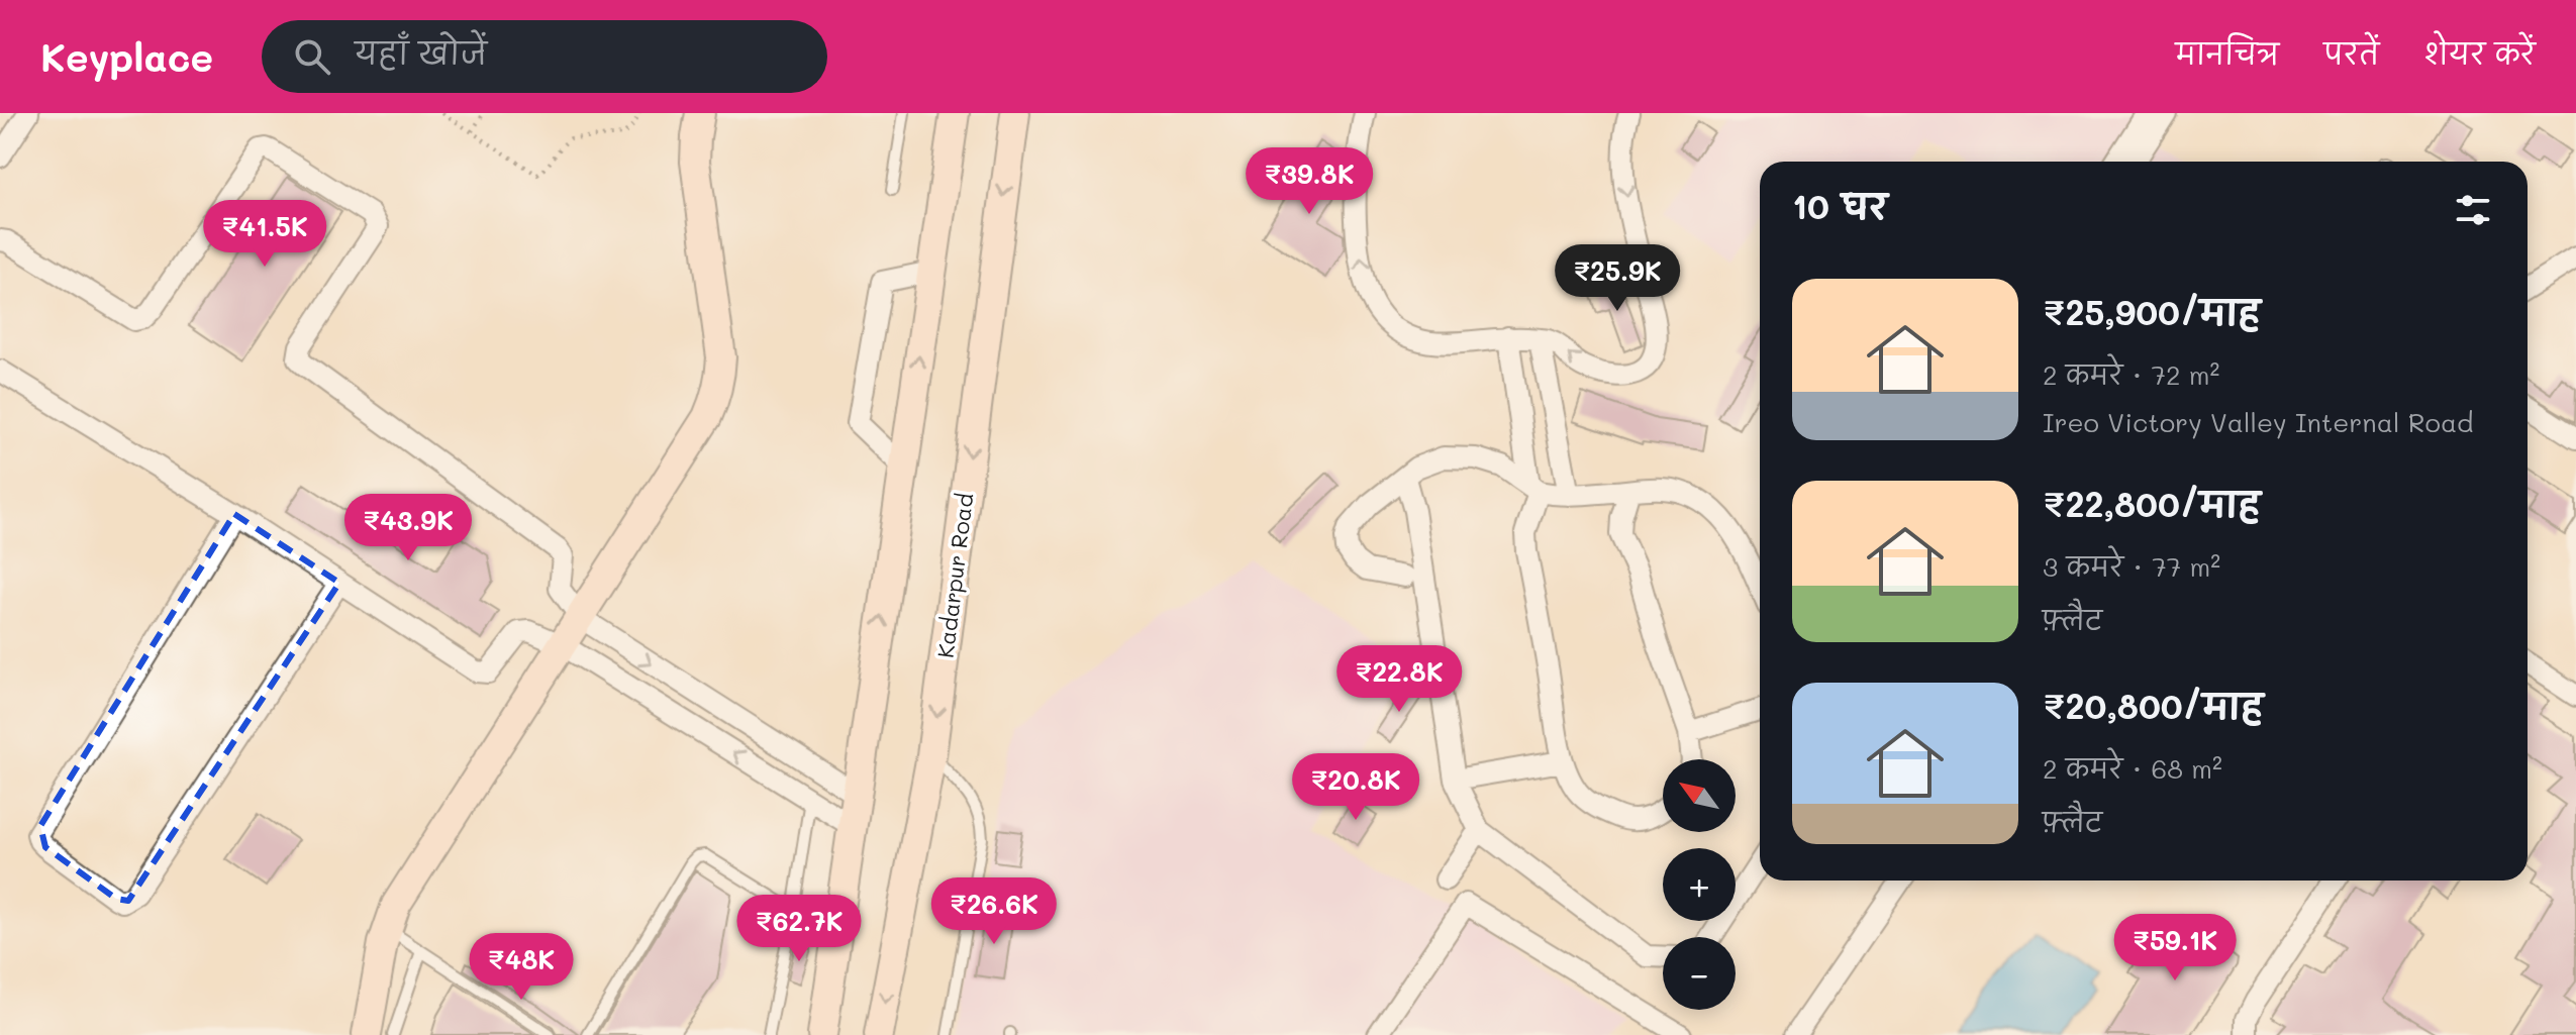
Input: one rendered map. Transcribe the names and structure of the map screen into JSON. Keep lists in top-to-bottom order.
{
  "streets": {
    "street": ["Kadarpur Road"]
  },
  "north": "top left",
  "page": {
    "header": "Keyplace",
    "search": "यहाँ खोजें",
    "nav": ["मानचित्र", "परतें", "शेयर करें"],
    "price": [
      "₹39.8K",
      "₹41.5K",
      "₹25.9K",
      "₹43.9K",
      "₹22.8K",
      "₹20.8K",
      "₹26.6K",
      "₹62.7K",
      "₹59.1K",
      "₹48K"
    ],
    "heading": "10 घर",
    "list": [
      {
        "name": "₹25,900/माह",
        "note": "2 कमरे · 72 m² · Ireo Victory Valley Internal Road"
      },
      {
        "name": "₹22,800/माह",
        "note": "3 कमरे · 77 m² · फ़्लैट"
      },
      {
        "name": "₹20,800/माह",
        "note": "2 कमरे · 68 m² · फ़्लैट"
      }
    ],
    "map_buttons": ["+", "−"]
  }
}
